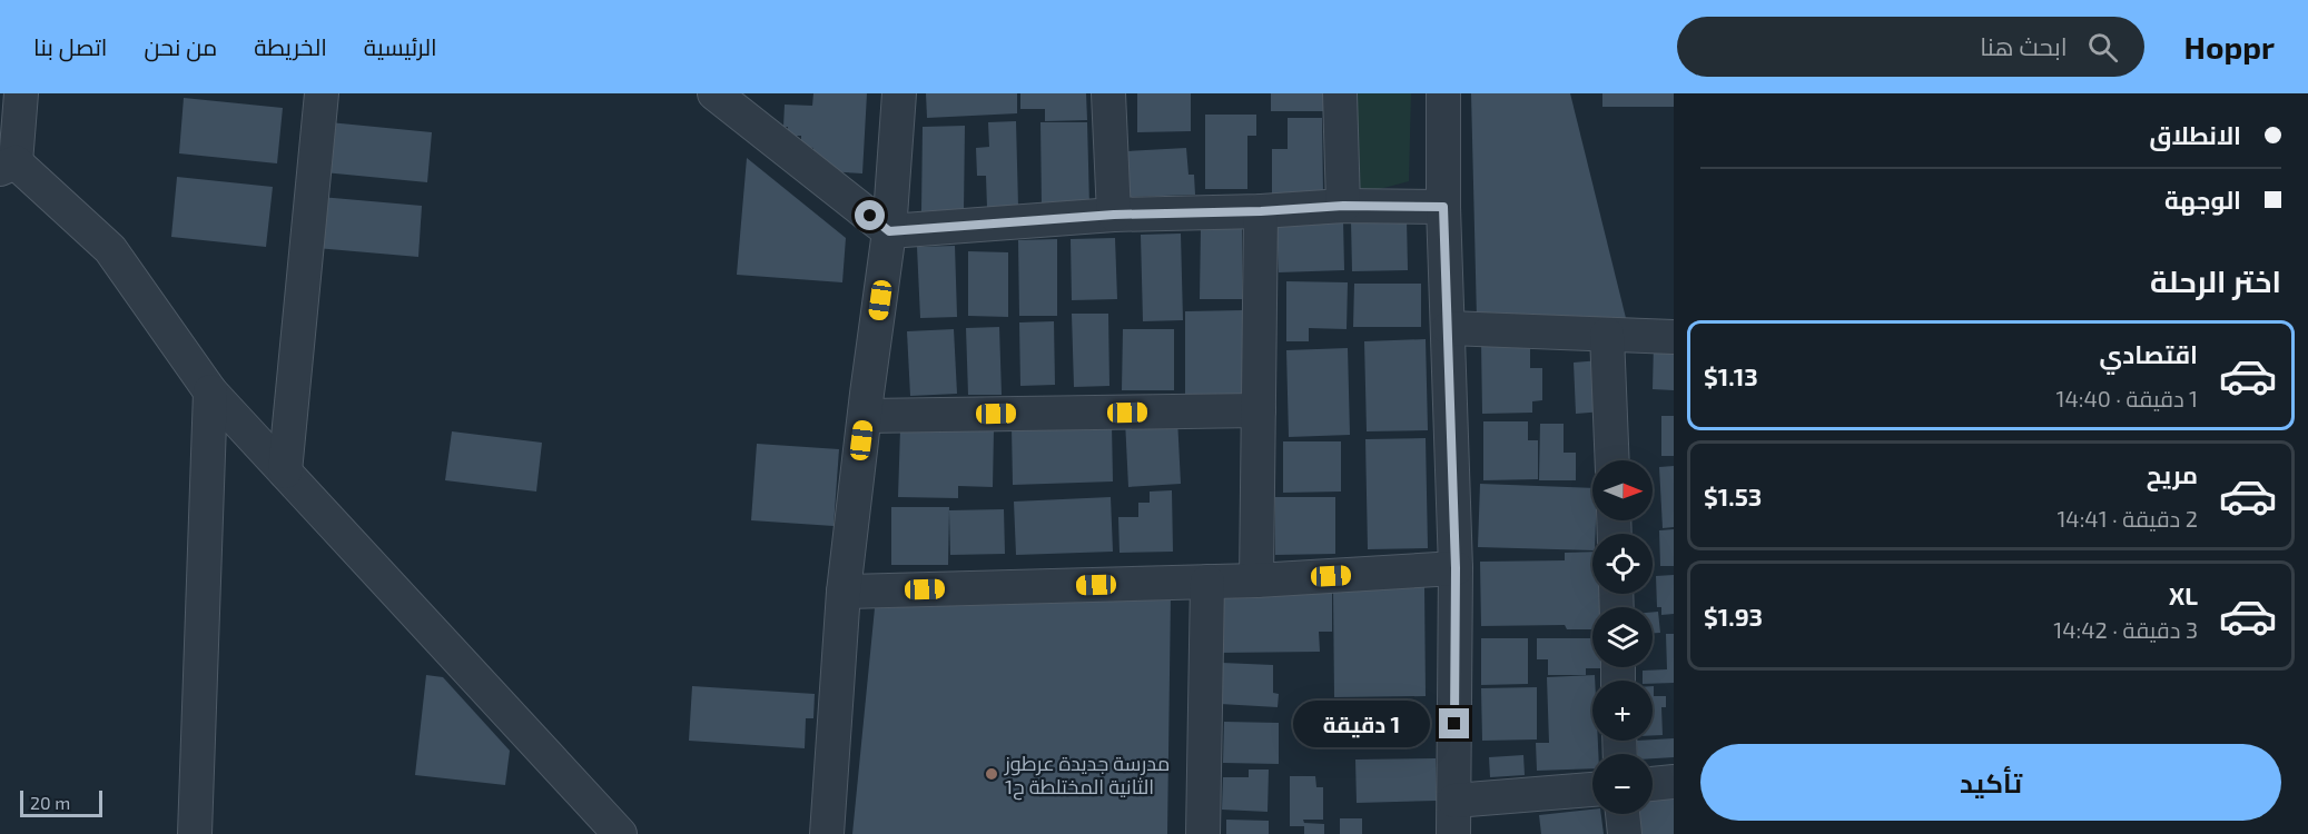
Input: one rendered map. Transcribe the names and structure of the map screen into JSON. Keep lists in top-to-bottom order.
{
  "places": ["مدرسة جديدة عرطوز الثانية المختلطة ح1"],
  "scale_bar": "20 m",
  "north": "right",
  "page": {
    "header": "Hoppr",
    "search": "ابحث هنا",
    "nav": [
      "الرئيسية",
      "الخريطة",
      "من نحن",
      "اتصل بنا"
    ],
    "banner": ["الانطلاق", "الوجهة"],
    "heading": "اختر الرحلة",
    "list": [
      {
        "name": "اقتصادي",
        "note": "1 دقيقة · 14:40",
        "value": "$1.13"
      },
      {
        "name": "مريح",
        "note": "2 دقيقة · 14:41",
        "value": "$1.53"
      },
      {
        "name": "XL",
        "note": "3 دقيقة · 14:42",
        "value": "$1.93"
      }
    ],
    "map_buttons": ["+", "−"],
    "bubble": "1 دقيقة",
    "buttons": "تأكيد",
    "scale": "20 m"
  }
}
